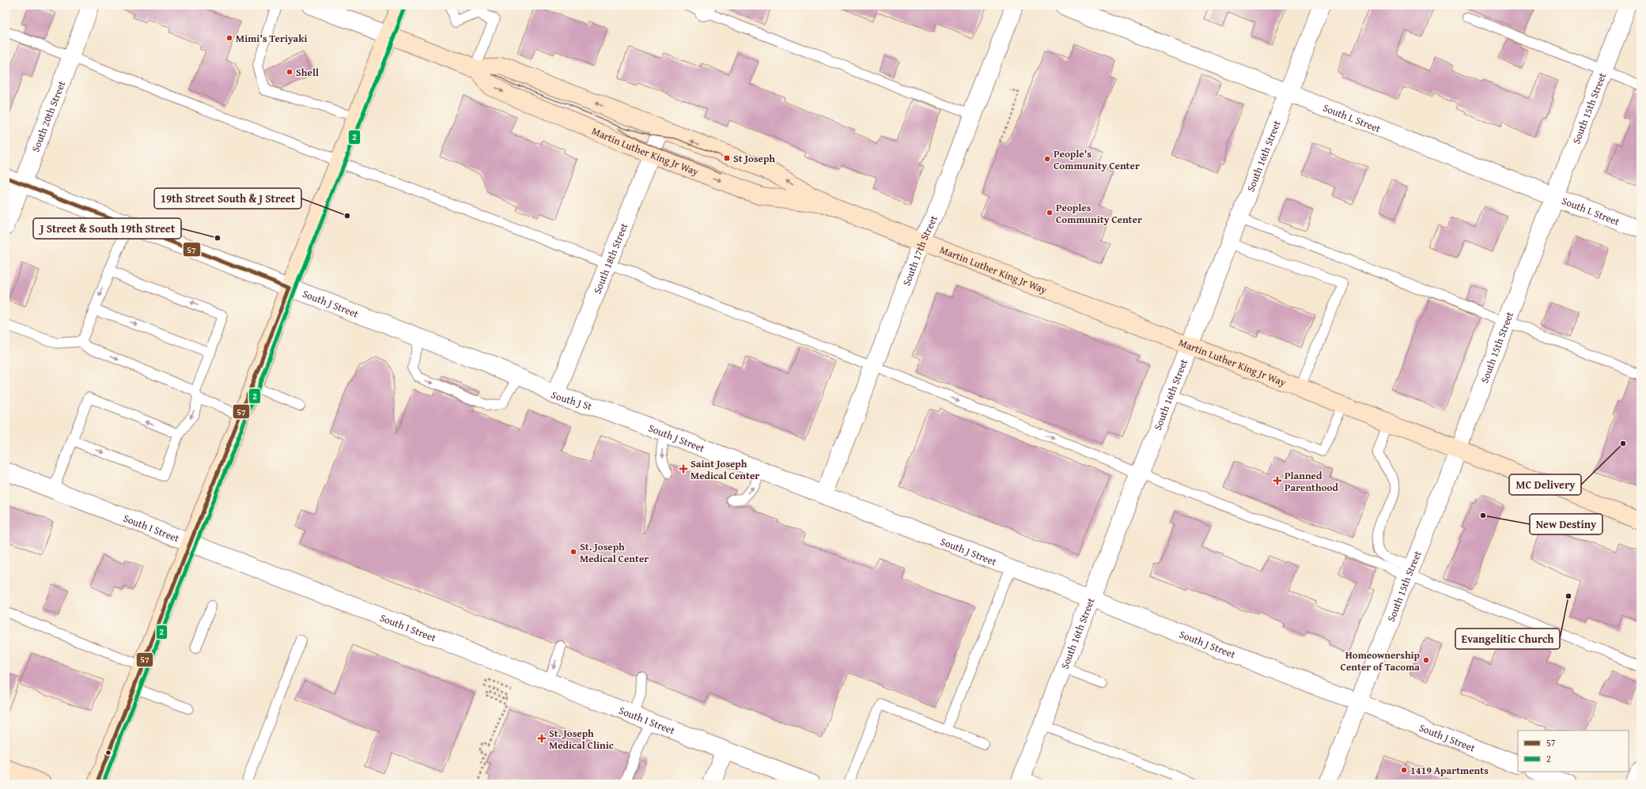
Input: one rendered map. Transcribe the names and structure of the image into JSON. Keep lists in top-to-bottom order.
{
  "streets": {
    "main road": ["Martin Luther King Jr Way"],
    "street": [
      "South 15th Street",
      "South 20th Street",
      "South L Street",
      "South 16th Street",
      "South 17th Street",
      "South 18th Street",
      "South J Street",
      "South J St",
      "South I Street"
    ]
  },
  "crossings": [
    ["South 15th Street", "South L Street"],
    ["South 15th Street", "Martin Luther King Jr Way"],
    ["South 15th Street", "South J Street"],
    ["South 20th Street", "South J Street"],
    ["South L Street", "South 16th Street"],
    ["Martin Luther King Jr Way", "South 16th Street"],
    ["Martin Luther King Jr Way", "South 17th Street"],
    ["Martin Luther King Jr Way", "South 18th Street"],
    ["South 16th Street", "South J Street"],
    ["South 17th Street", "South J Street"],
    ["South 18th Street", "South J St"],
    ["South J Street", "South J St"]
  ],
  "places": {
    "other": [
      "Mimi's Teriyaki",
      "Shell",
      "People's Community Center",
      "Peoples Community Center",
      "19th Street South & J Street",
      "J Street & South 19th Street",
      "MC Delivery",
      "New Destiny",
      "St. Joseph Medical Center",
      "Evangelitic Church",
      "Homeownership Center of Tacoma",
      "1419 Apartments"
    ],
    "transit": ["St Joseph"],
    "health": ["Saint Joseph Medical Center", "Planned Parenthood", "St. Joseph Medical Clinic"]
  },
  "lines": ["transit line 2", "transit line 57"],
  "legend": ["57", "2"]
}
